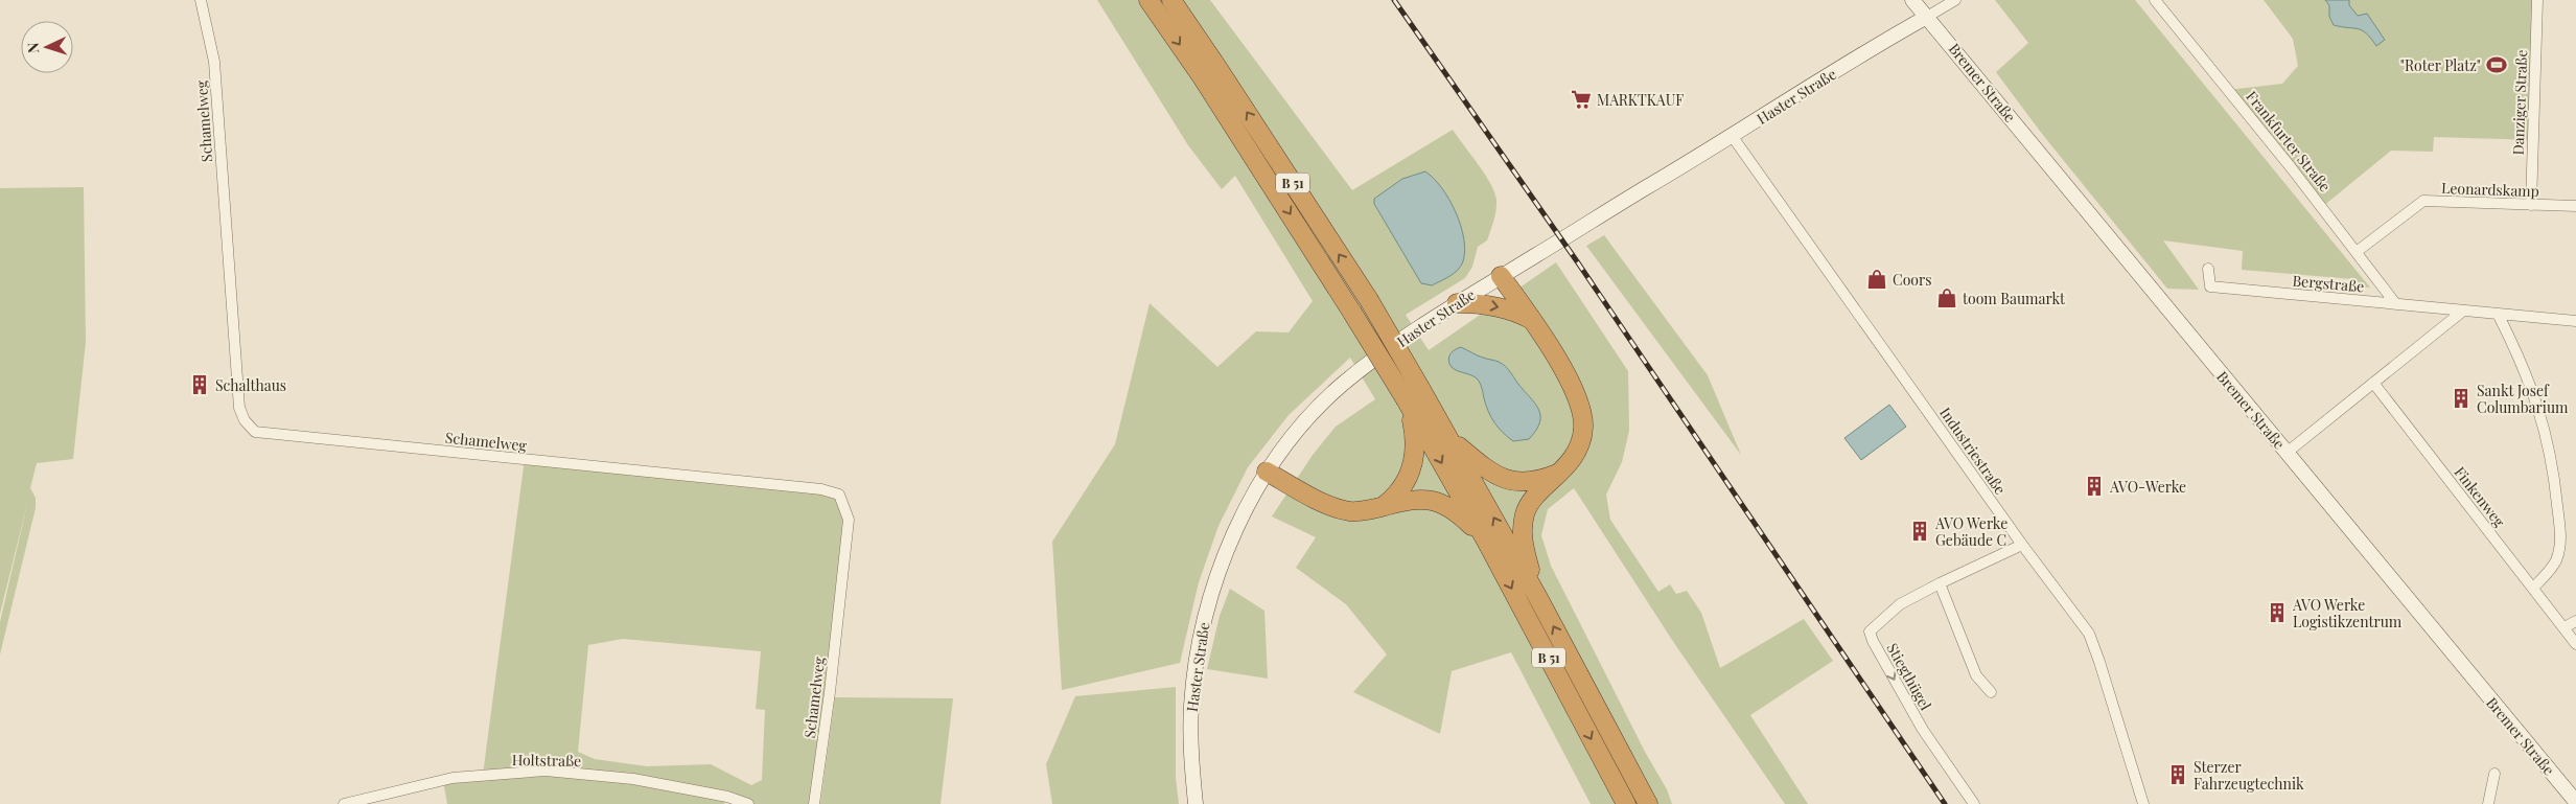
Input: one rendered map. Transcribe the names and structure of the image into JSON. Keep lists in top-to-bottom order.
{
  "streets": {
    "highway": ["B 51"],
    "street": [
      "Bremer Straße",
      "Haster Straße",
      "Danziger Straße",
      "Schamelweg",
      "Frankfurter Straße",
      "Leonardskamp",
      "Bergstraße",
      "Industriestraße",
      "Finkenweg",
      "Stiegthügel",
      "Holtstraße"
    ]
  },
  "crossings": [
    ["Bremer Straße", "Haster Straße"],
    ["Haster Straße", "Industriestraße"],
    ["Danziger Straße", "Leonardskamp"],
    ["Frankfurter Straße", "Leonardskamp"],
    ["Frankfurter Straße", "Bergstraße"],
    ["Industriestraße", "Stiegthügel"]
  ],
  "places": {
    "sports": ["\"Roter Platz\""],
    "supermarket": ["MARKTKAUF"],
    "shop": ["Coors", "toom Baumarkt"],
    "building": [
      "Schalthaus",
      "Sankt Josef Columbarium",
      "AVO-Werke",
      "AVO Werke Gebäude C",
      "AVO Werke Logistikzentrum",
      "Sterzer Fahrzeugtechnik"
    ]
  },
  "north": "left"
}
